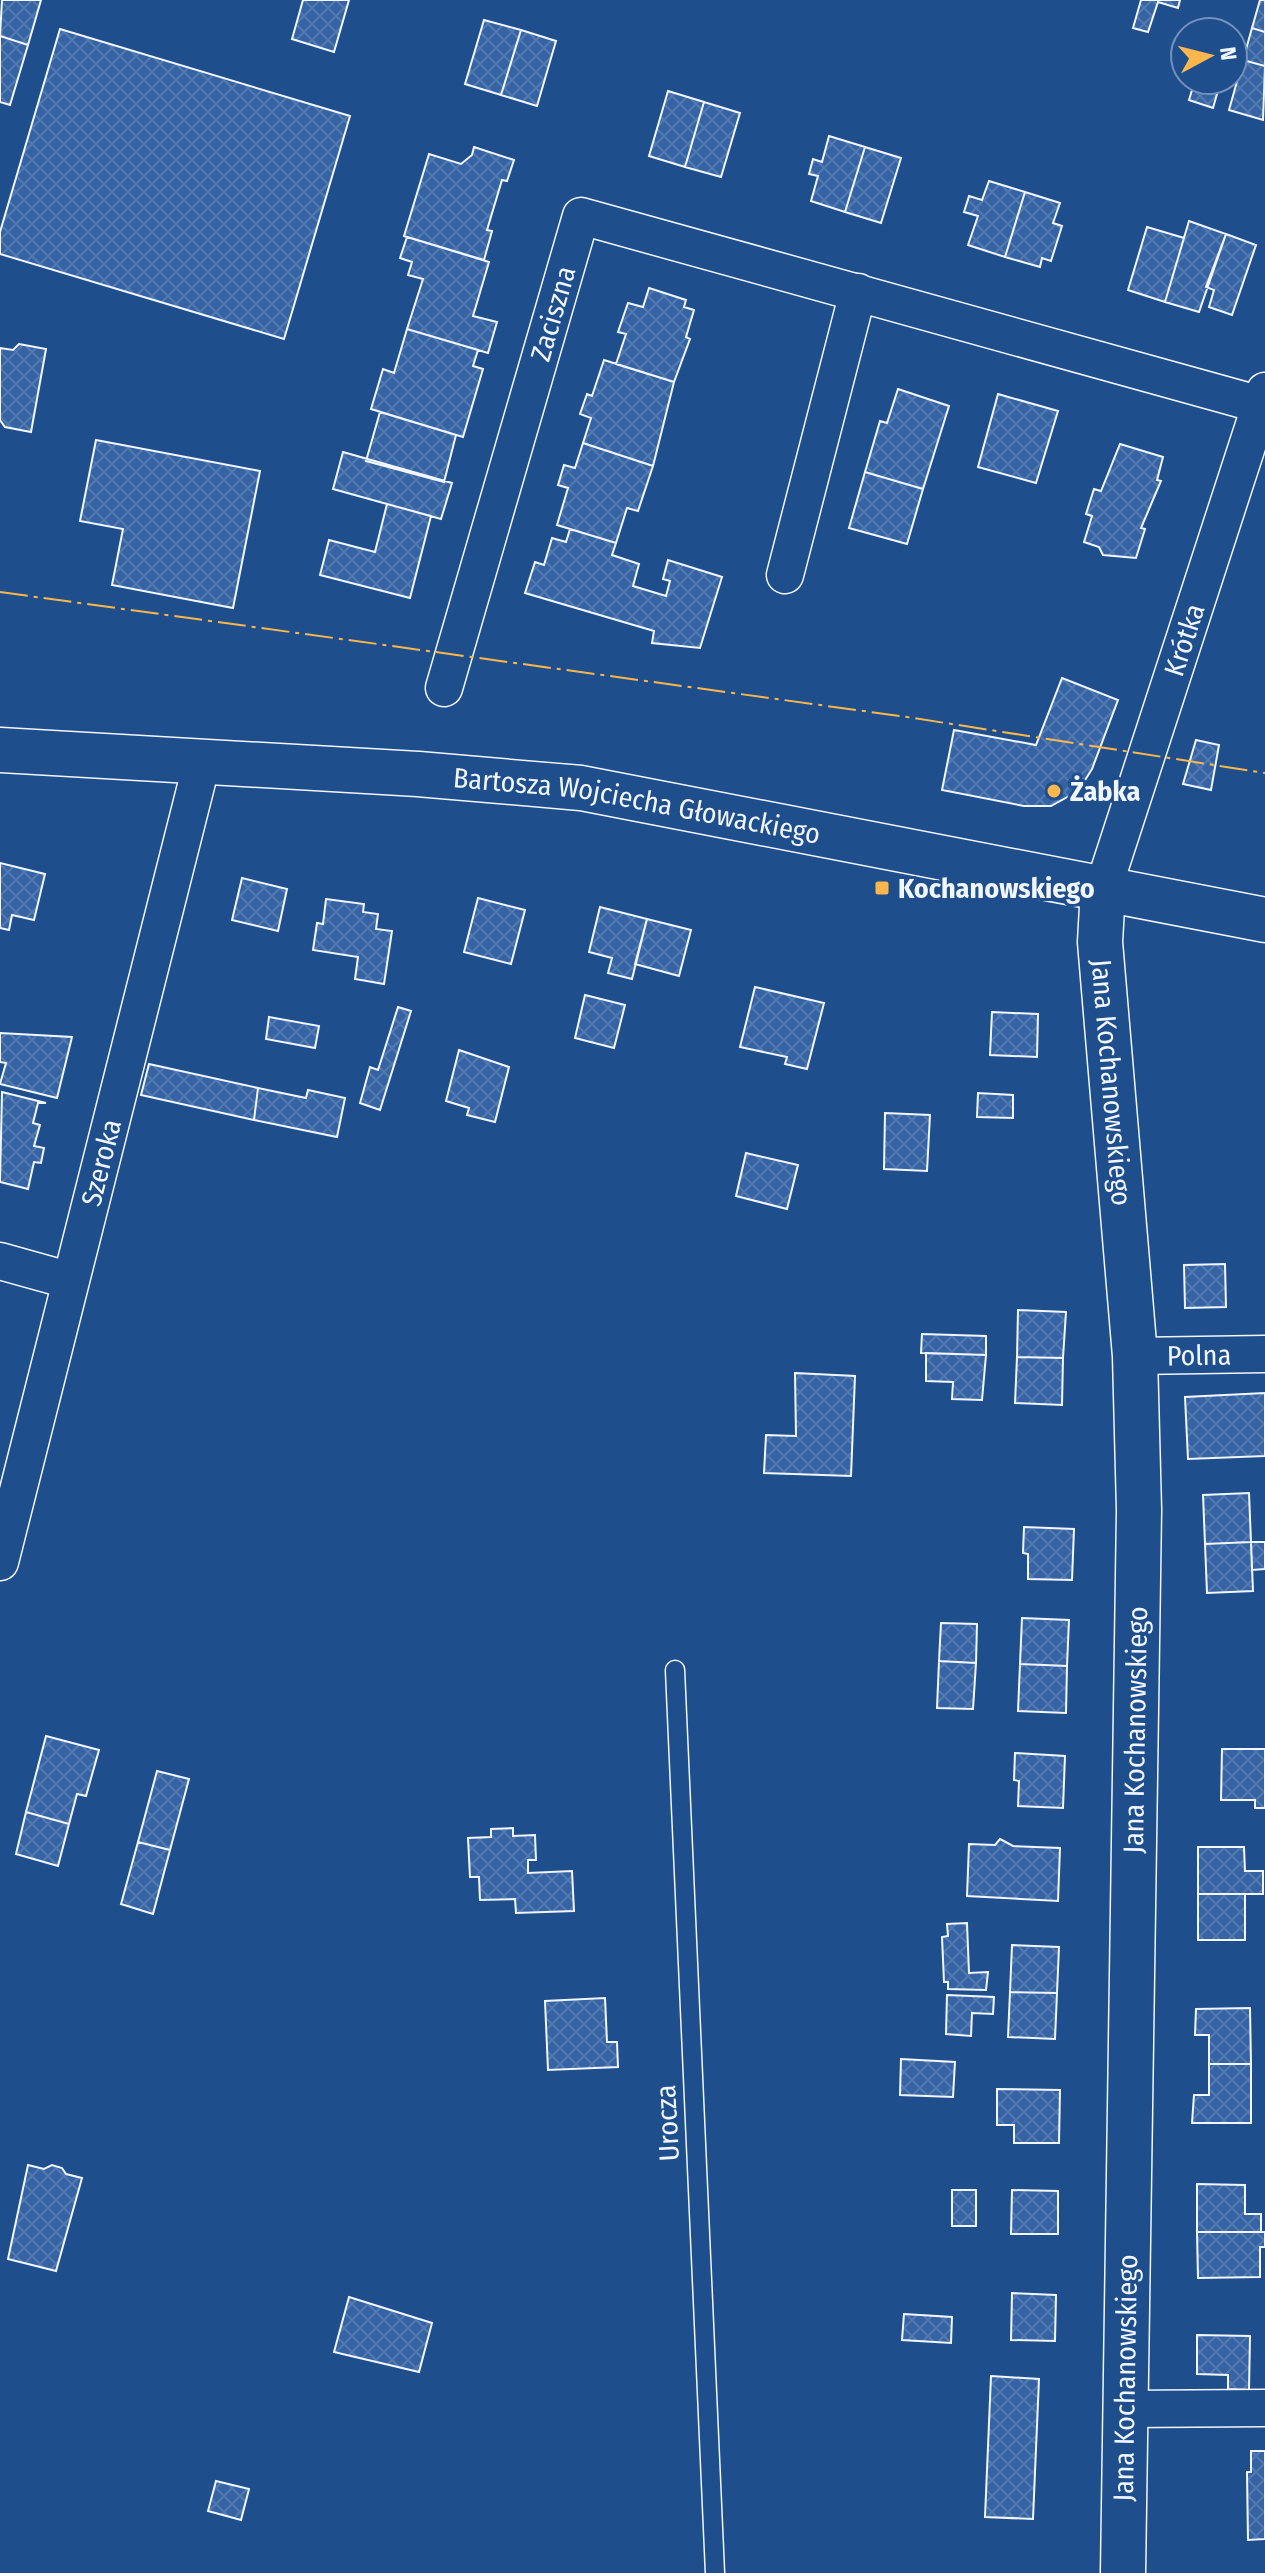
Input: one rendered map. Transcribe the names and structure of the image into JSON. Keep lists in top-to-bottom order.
{
  "streets": {
    "street": [
      "Zaciszna",
      "Krótka",
      "Bartosza Wojciecha Głowackiego",
      "Jana Kochanowskiego",
      "Szeroka",
      "Polna"
    ],
    "lane": ["Urocza"]
  },
  "crossings": [
    ["Zaciszna", "Krótka"],
    ["Krótka", "Bartosza Wojciecha Głowackiego"],
    ["Krótka", "Jana Kochanowskiego"],
    ["Bartosza Wojciecha Głowackiego", "Jana Kochanowskiego"],
    ["Bartosza Wojciecha Głowackiego", "Szeroka"],
    ["Jana Kochanowskiego", "Polna"]
  ],
  "places": {
    "other": ["Żabka"],
    "transit": ["Kochanowskiego"]
  },
  "north": "right"
}
